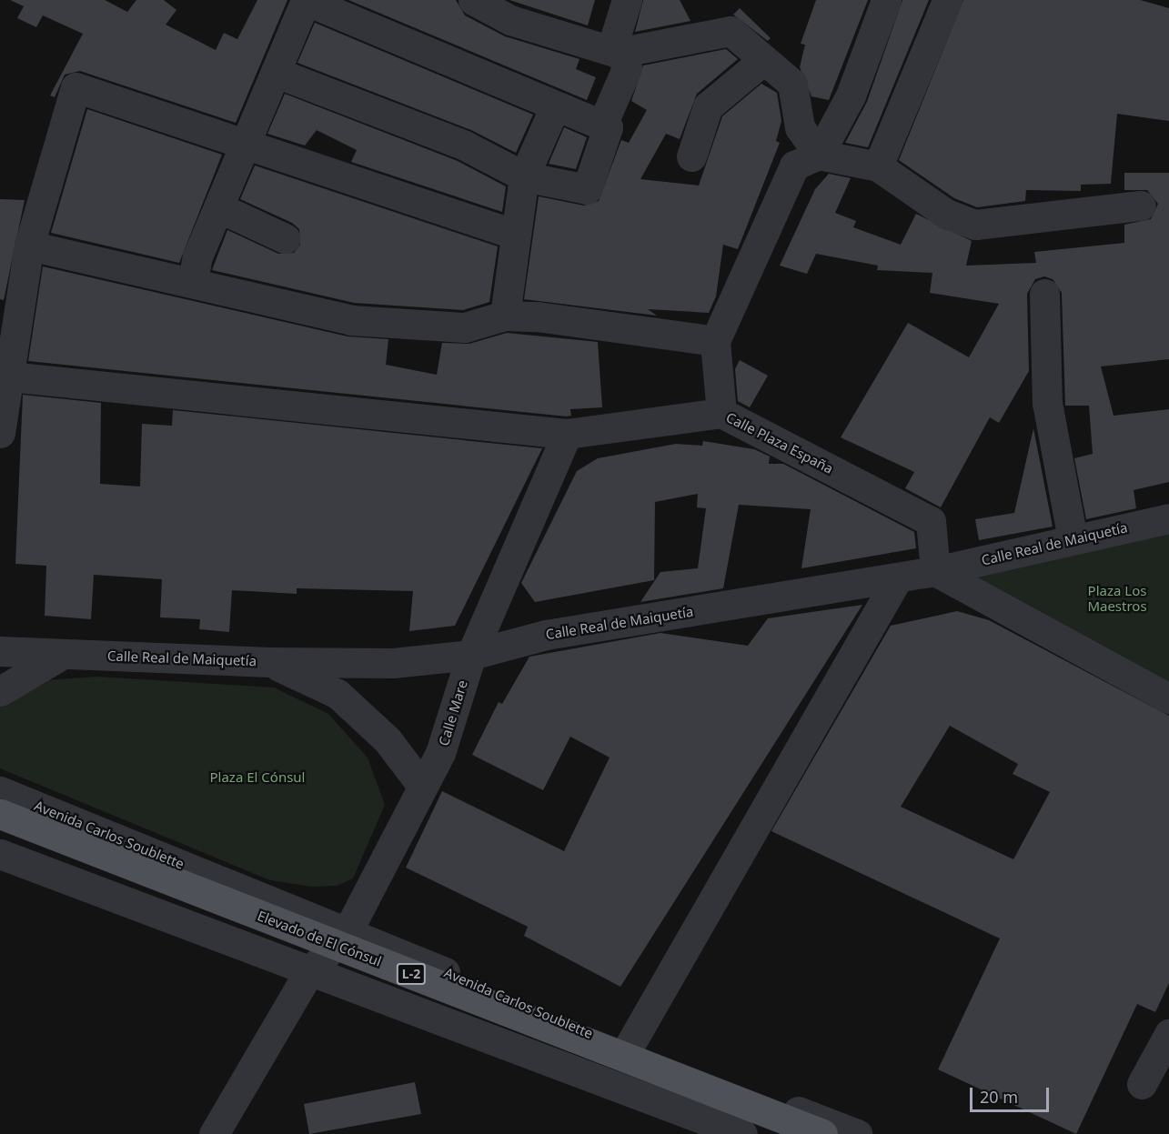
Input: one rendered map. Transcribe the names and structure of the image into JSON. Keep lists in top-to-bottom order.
{
  "streets": {
    "main road": ["Elevado de El Cónsul", "L-2"],
    "street": [
      "Calle Plaza España",
      "Calle Real de Maiquetía",
      "Calle Mare",
      "Avenida Carlos Soublette"
    ]
  },
  "crossings": [
    ["Calle Plaza España", "Calle Real de Maiquetía"],
    ["Calle Plaza España", "Calle Mare"],
    ["Calle Real de Maiquetía", "Calle Mare"],
    ["Calle Mare", "Avenida Carlos Soublette"],
    ["Calle Mare", "L-2"]
  ],
  "parks": ["Plaza Los Maestros", "Plaza El Cónsul"],
  "scale_bar": "20 m"
}
